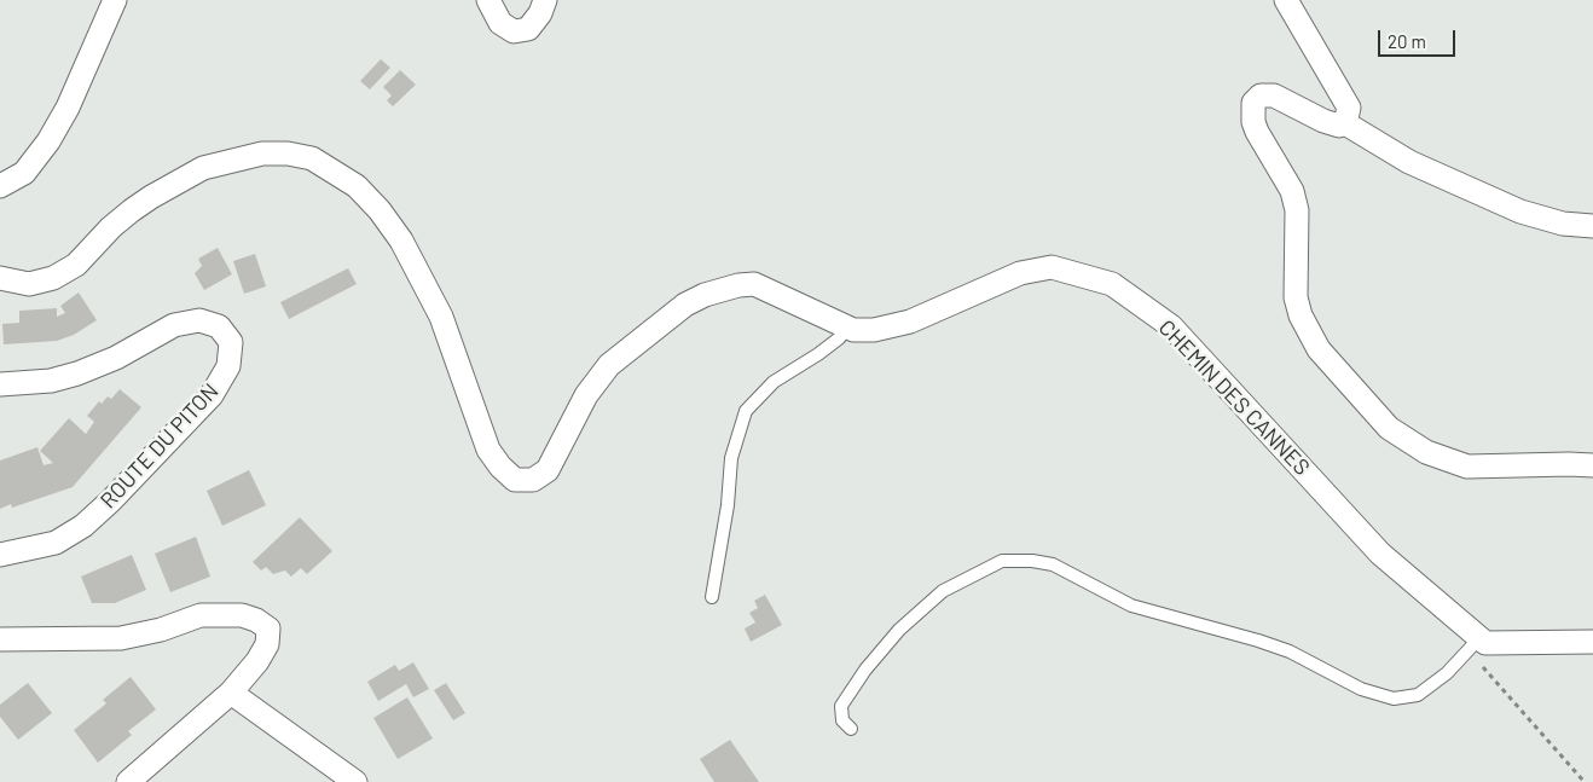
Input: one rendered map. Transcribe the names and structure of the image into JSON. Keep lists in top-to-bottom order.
{
  "streets": {
    "street": ["CHEMIN DES CANNES", "ROUTE DU PITON"]
  },
  "scale_bar": "20 m"
}
